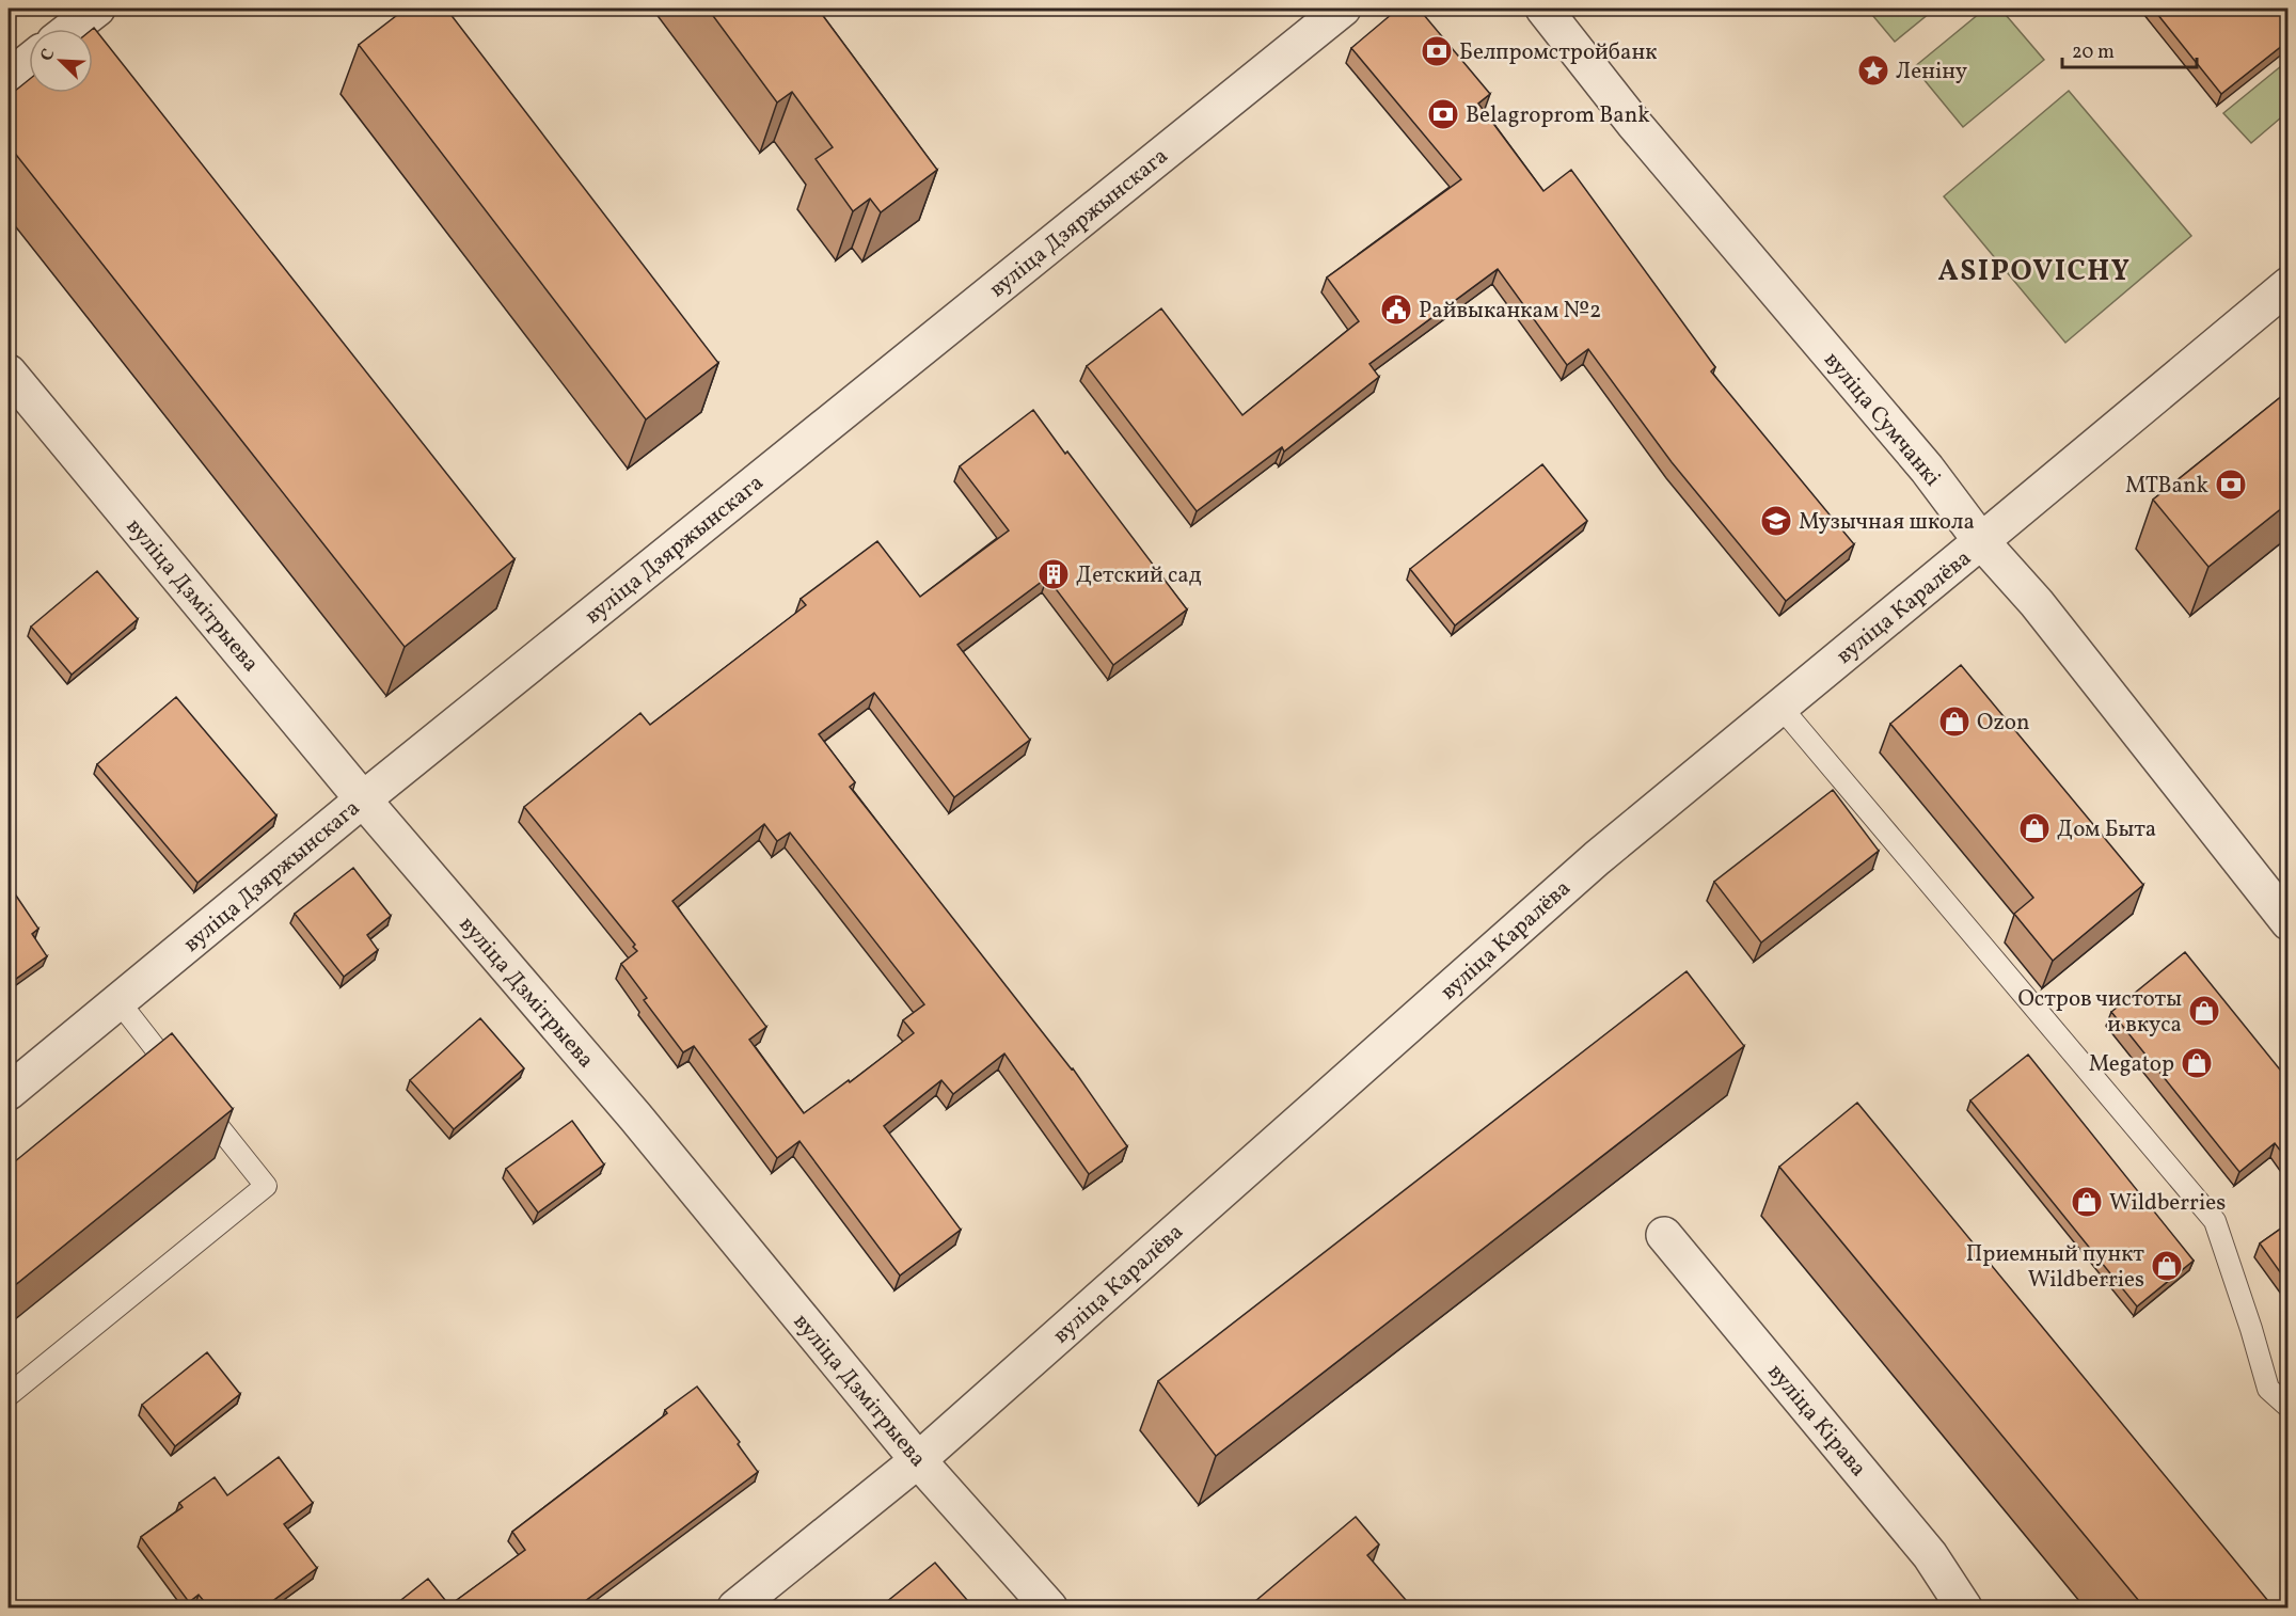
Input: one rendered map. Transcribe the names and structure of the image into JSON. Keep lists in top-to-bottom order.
{
  "streets": {
    "street": [
      "вуліца Дзяржынскага",
      "вуліца Сумчанкі",
      "вуліца Дзмітрыева",
      "вуліца Каралёва",
      "вуліца Кірава"
    ]
  },
  "crossings": [
    ["вуліца Дзяржынскага", "вуліца Дзмітрыева"],
    ["вуліца Сумчанкі", "вуліца Каралёва"],
    ["вуліца Дзмітрыева", "вуліца Каралёва"]
  ],
  "districts": ["ASIPOVICHY"],
  "places": {
    "bank": ["Белпромстройбанк", "Belagroprom Bank", "MTBank"],
    "place": ["Леніну"],
    "public building": ["Райвыканкам №2"],
    "school or university": ["Музычная школа"],
    "building": ["Детский сад"],
    "shop": [
      "Ozon",
      "Дом Быта",
      "Остров чистоты и вкуса",
      "Megatop",
      "Wildberries",
      "Приемный пункт Wildberries"
    ]
  },
  "scale_bar": "20 m",
  "north": "top left"
}
